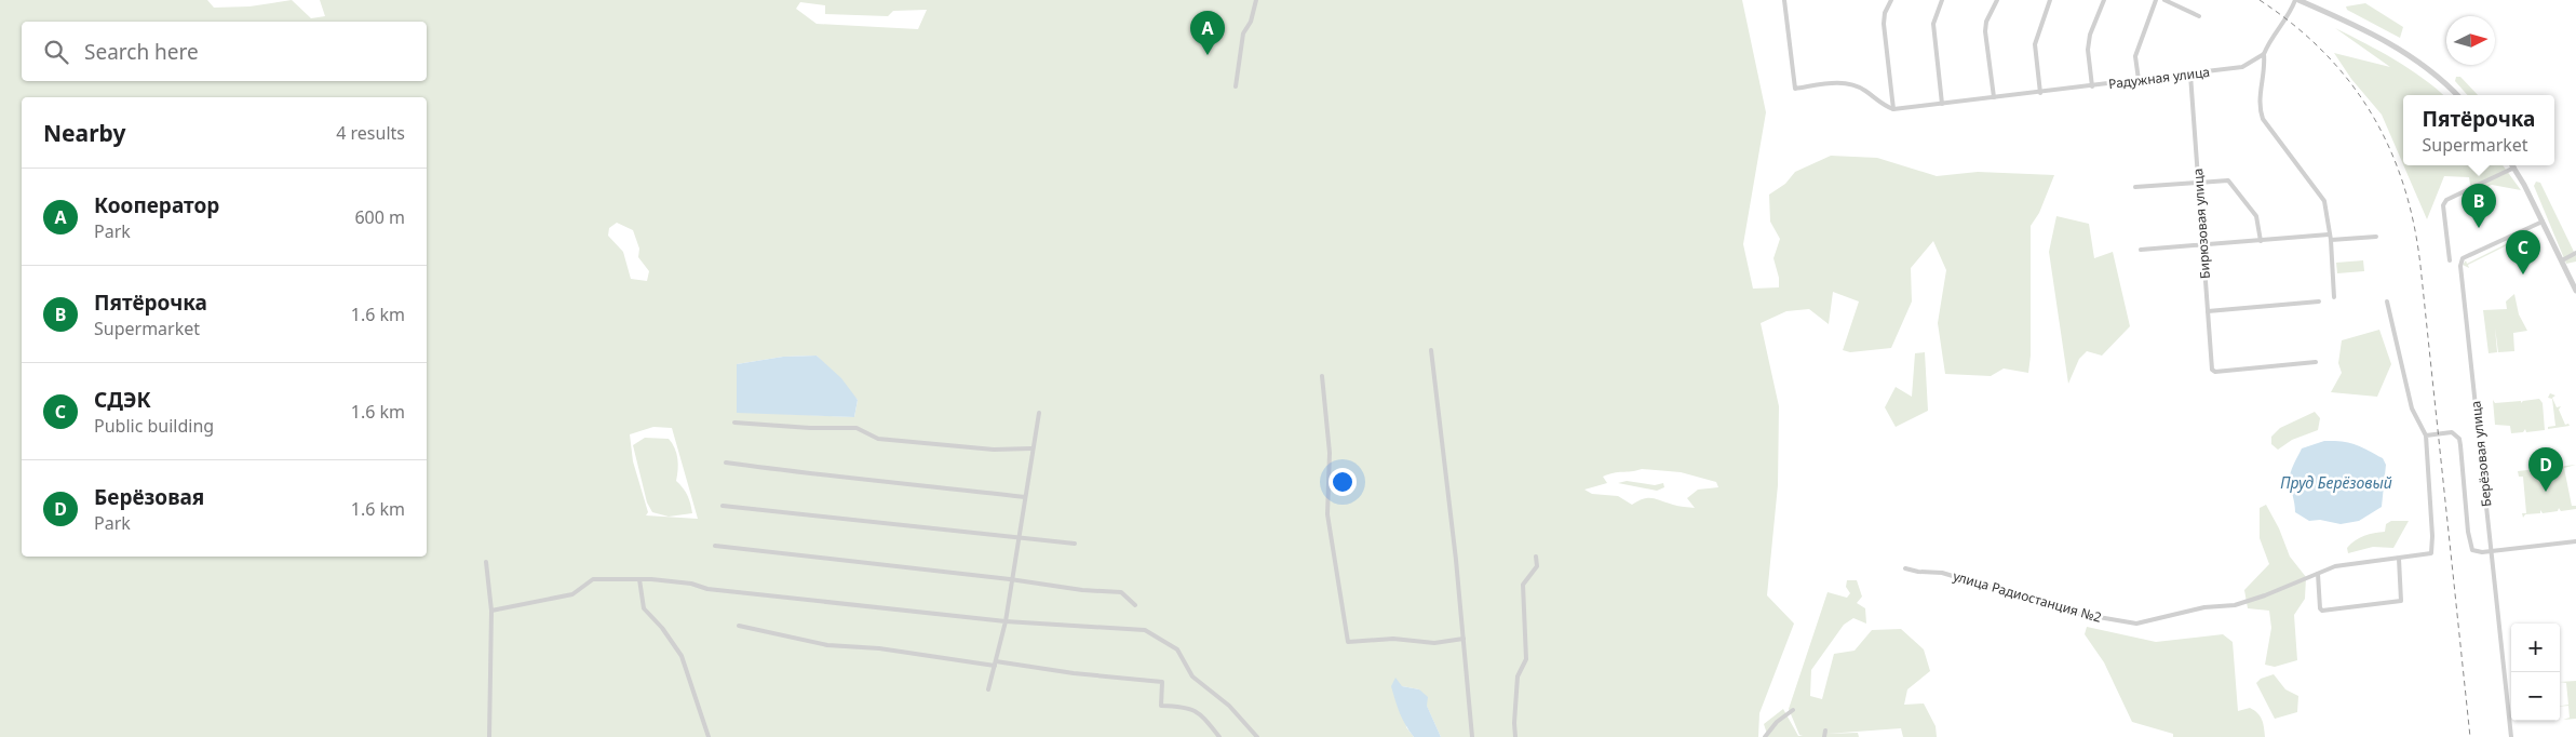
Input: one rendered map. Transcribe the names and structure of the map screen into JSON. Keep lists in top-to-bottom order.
{
  "streets": {
    "street": [
      "Радужная улица",
      "Бирюзовая улица",
      "Берёзовая улица",
      "улица Радиостанция №2"
    ]
  },
  "crossings": [
    ["Радужная улица", "Бирюзовая улица"]
  ],
  "water": ["Пруд Берёзовый"],
  "north": "right",
  "page": {
    "pins": [
      "A",
      "B",
      "C",
      "D"
    ],
    "search": "Search here",
    "popup": ["Пятёрочка", "Supermarket"],
    "heading": ["Nearby", "4 results"],
    "list": [
      {
        "mark": "A",
        "name": "Кооператор",
        "note": "Park",
        "value": "600 m"
      },
      {
        "mark": "B",
        "name": "Пятёрочка",
        "note": "Supermarket",
        "value": "1.6 km"
      },
      {
        "mark": "C",
        "name": "СДЭК",
        "note": "Public building",
        "value": "1.6 km"
      },
      {
        "mark": "D",
        "name": "Берёзовая",
        "note": "Park",
        "value": "1.6 km"
      }
    ],
    "map_buttons": ["+", "−"]
  }
}
